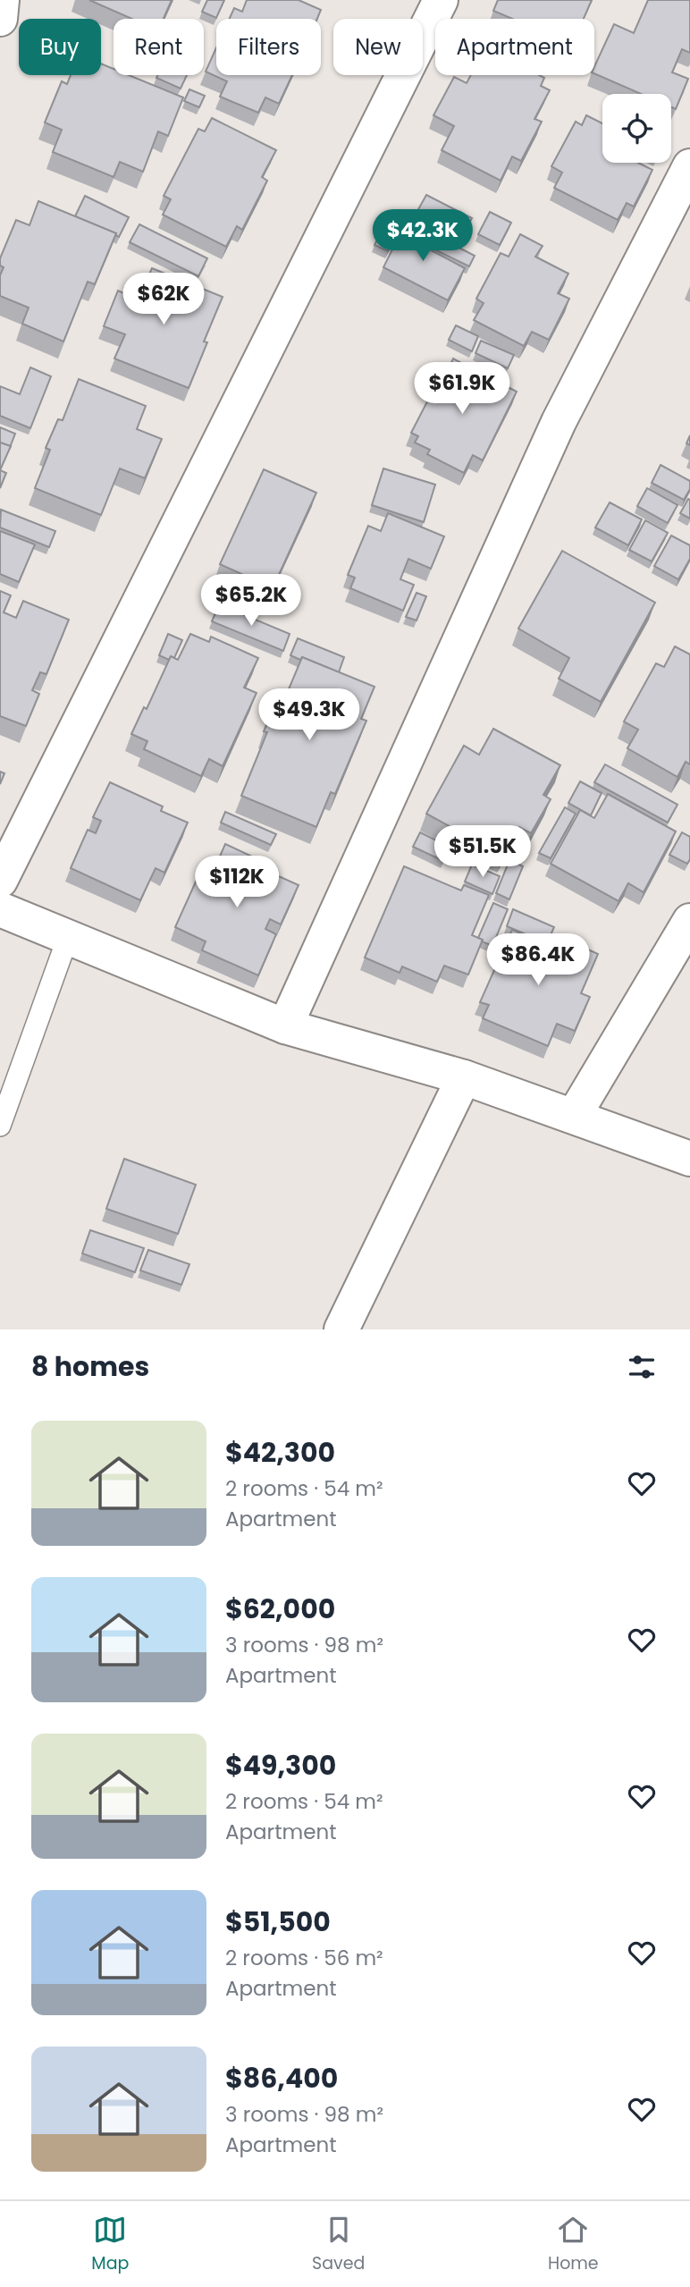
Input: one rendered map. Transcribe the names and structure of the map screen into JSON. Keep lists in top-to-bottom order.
{
  "page": {
    "chip": [
      "Buy",
      "Rent",
      "Filters",
      "New",
      "Apartment"
    ],
    "price": [
      "$42.3K",
      "$62K",
      "$61.9K",
      "$65.2K",
      "$49.3K",
      "$51.5K",
      "$112K",
      "$86.4K"
    ],
    "heading": "8 homes",
    "list": [
      {
        "name": "$42,300",
        "note": "2 rooms · 54 m² · Apartment"
      },
      {
        "name": "$62,000",
        "note": "3 rooms · 98 m² · Apartment"
      },
      {
        "name": "$49,300",
        "note": "2 rooms · 54 m² · Apartment"
      },
      {
        "name": "$51,500",
        "note": "2 rooms · 56 m² · Apartment"
      },
      {
        "name": "$86,400",
        "note": "3 rooms · 98 m² · Apartment"
      }
    ],
    "tabs": ["Map", "Saved", "Home"]
  }
}
